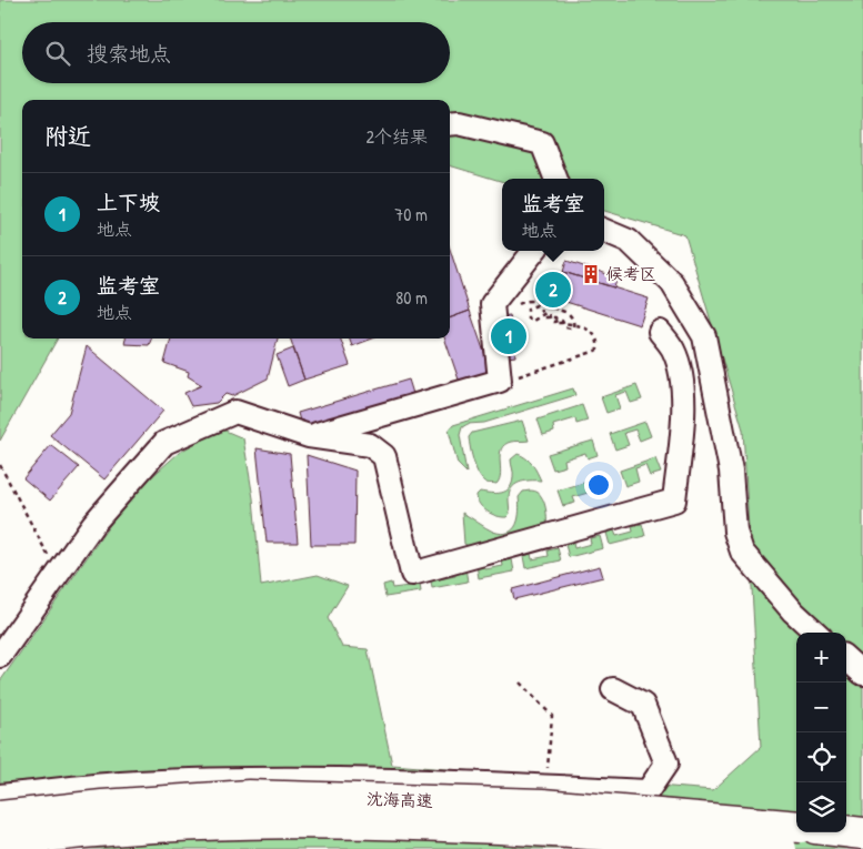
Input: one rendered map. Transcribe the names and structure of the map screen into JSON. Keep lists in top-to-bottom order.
{
  "streets": {
    "highway": ["沈海高速"]
  },
  "places": {
    "building": ["候考区"]
  },
  "page": {
    "search": "搜索地点",
    "heading": ["附近", "2个结果"],
    "list": [
      {
        "mark": "1",
        "name": "上下坡",
        "note": "地点",
        "value": "70 m"
      },
      {
        "mark": "2",
        "name": "监考室",
        "note": "地点",
        "value": "80 m"
      }
    ],
    "popup": ["监考室", "地点"],
    "pins": ["2", "1"],
    "map_buttons": ["+", "−"]
  }
}
